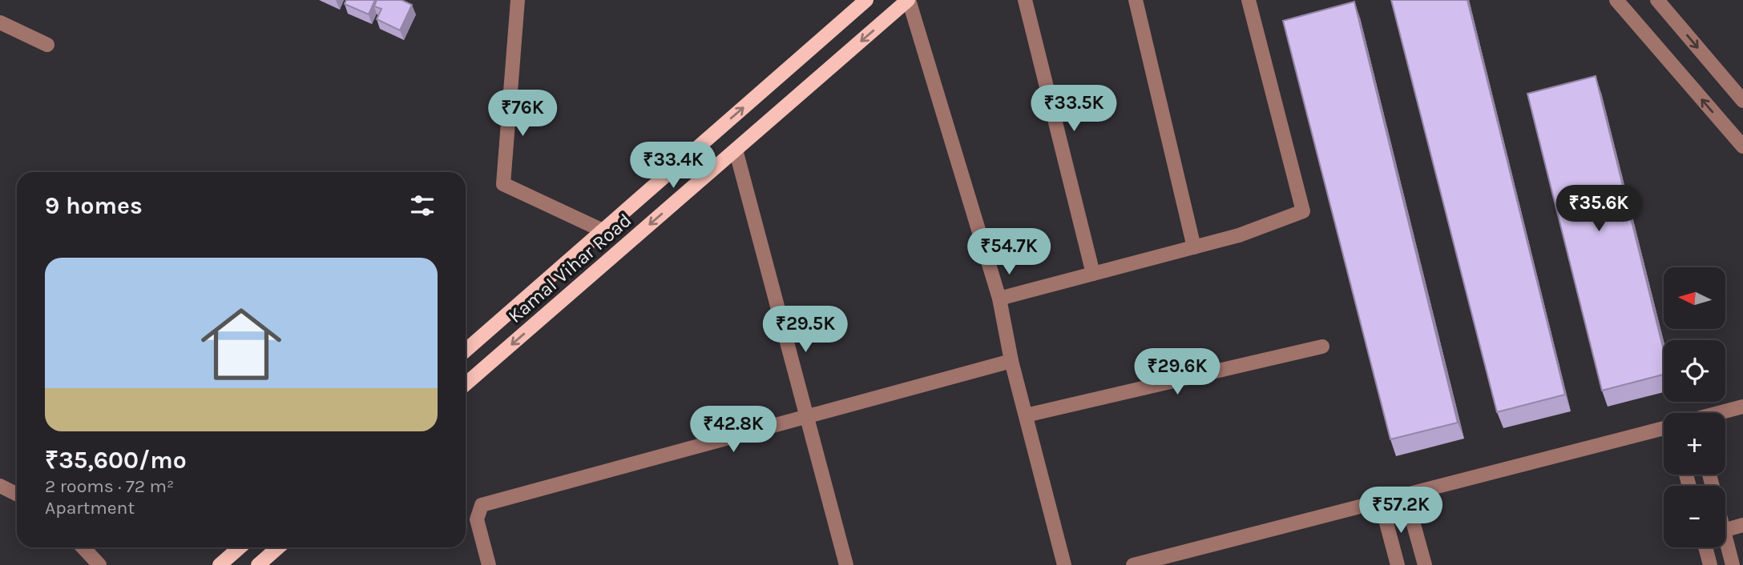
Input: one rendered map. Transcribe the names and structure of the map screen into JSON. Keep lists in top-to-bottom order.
{
  "streets": {
    "main road": ["Kamal Vihar Road"]
  },
  "north": "left",
  "page": {
    "price": [
      "₹33.5K",
      "₹76K",
      "₹33.4K",
      "₹35.6K",
      "₹54.7K",
      "₹29.5K",
      "₹29.6K",
      "₹42.8K",
      "₹57.2K"
    ],
    "heading": "9 homes",
    "list": [
      {
        "name": "₹35,600/mo",
        "note": "2 rooms · 72 m² · Apartment"
      }
    ],
    "map_buttons": ["+", "−"]
  }
}
